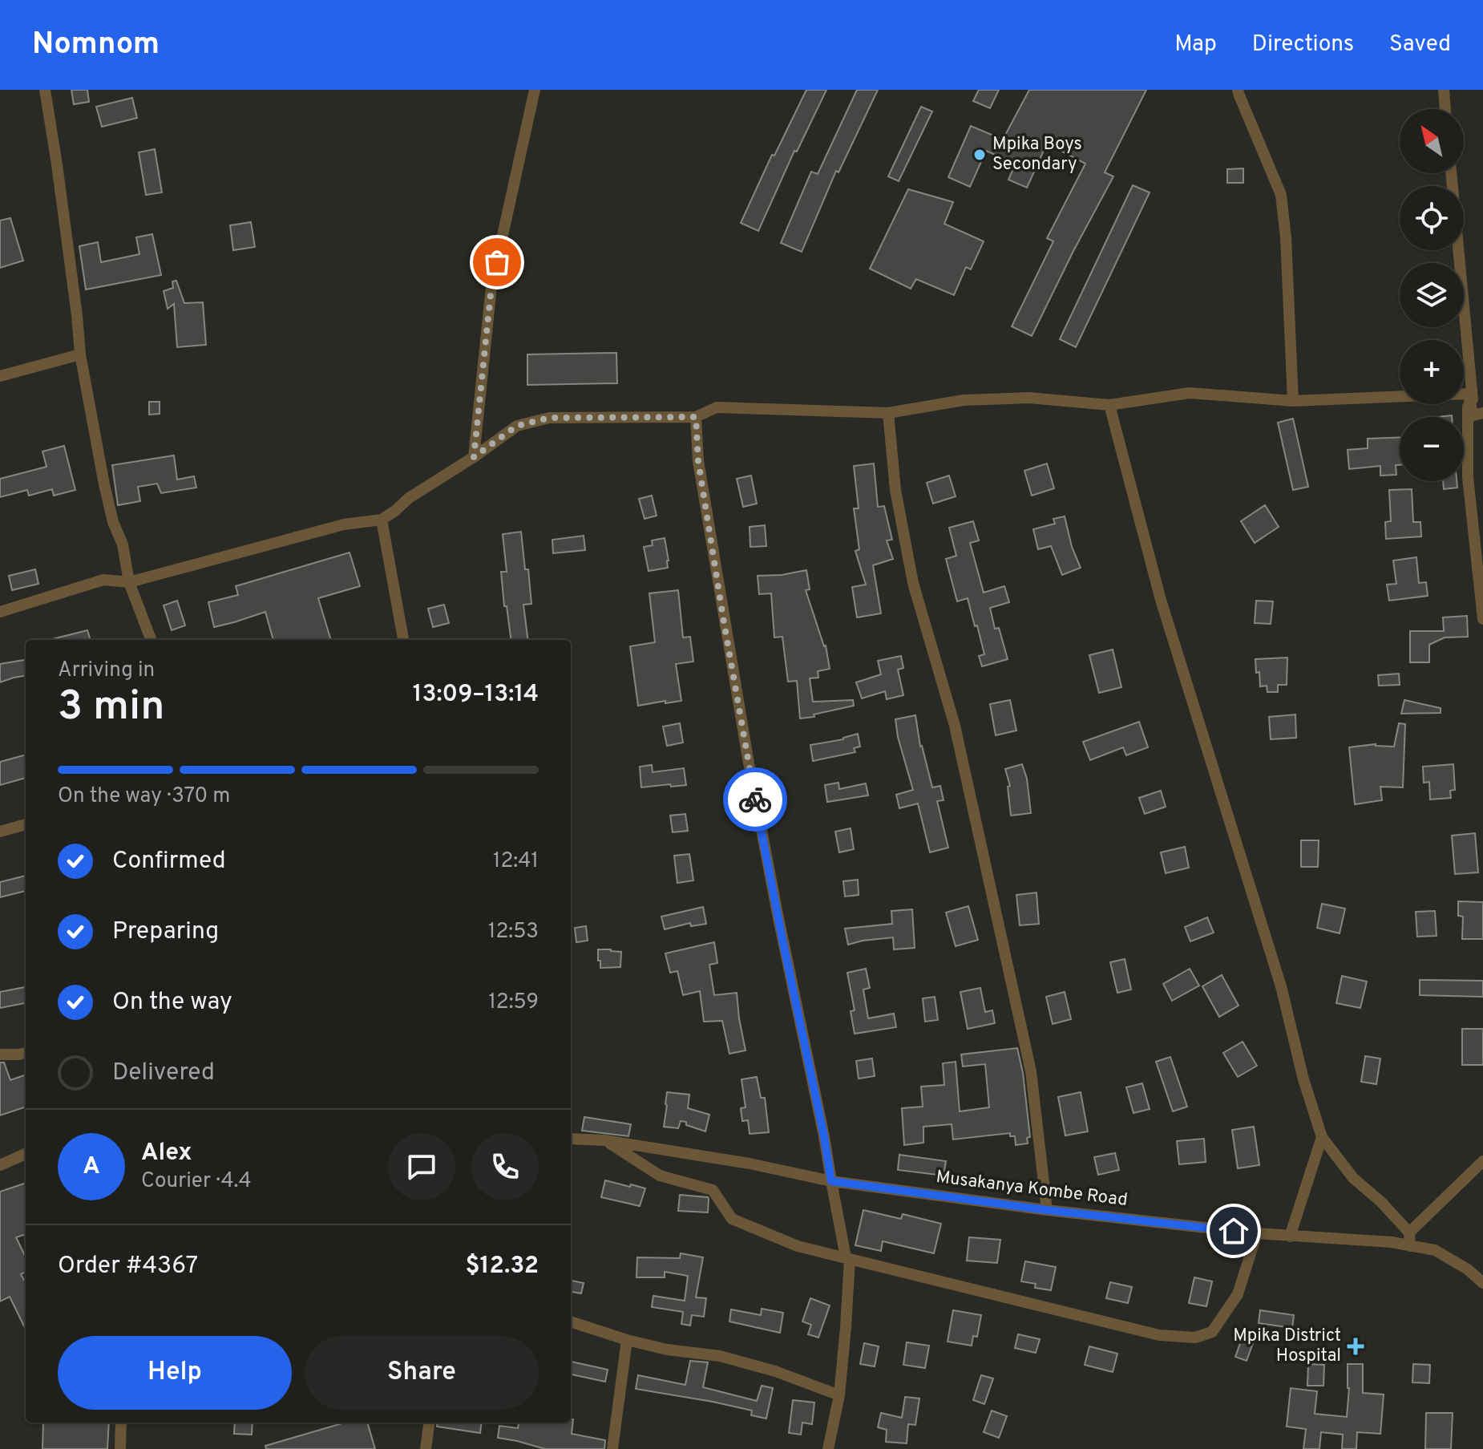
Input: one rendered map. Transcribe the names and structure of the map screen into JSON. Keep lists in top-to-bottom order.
{
  "streets": {
    "street": ["Musakanya Kombe Road"]
  },
  "places": {
    "other": ["Mpika Boys Secondary"],
    "health": ["Mpika District Hospital"]
  },
  "north": "top left",
  "page": {
    "header": "Nomnom",
    "nav": ["Map", "Directions", "Saved"],
    "map_buttons": ["+", "−"],
    "heading": ["3 min", "Arriving in", "13:09–13:14"],
    "panel": [
      "Alex",
      "Courier · 4.4",
      "Order #4367",
      "$12.32"
    ],
    "bar": "On the way · 370 m",
    "list": [
      ["Confirmed", "12:41"],
      ["Preparing", "12:53"],
      ["On the way", "12:59"],
      "Delivered"
    ],
    "round": "A",
    "buttons": ["Help", "Share"]
  }
}
